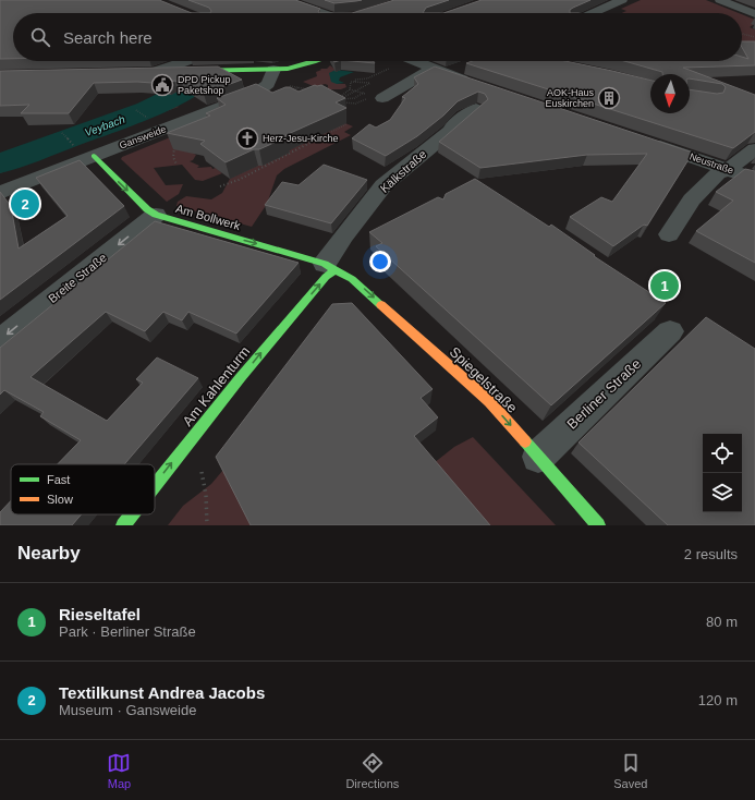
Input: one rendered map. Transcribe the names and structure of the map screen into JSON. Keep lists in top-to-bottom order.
{
  "streets": {
    "street": [
      "Gansweide",
      "Neustraße",
      "Kälkstraße",
      "Am Bollwerk",
      "Breite Straße",
      "Spiegelstraße",
      "Am Kahlenturm",
      "Berliner Straße"
    ]
  },
  "crossings": [
    ["Gansweide", "Am Bollwerk"],
    ["Kälkstraße", "Am Bollwerk"],
    ["Kälkstraße", "Spiegelstraße"],
    ["Kälkstraße", "Am Kahlenturm"],
    ["Am Bollwerk", "Breite Straße"],
    ["Am Bollwerk", "Spiegelstraße"],
    ["Am Bollwerk", "Am Kahlenturm"],
    ["Spiegelstraße", "Am Kahlenturm"],
    ["Spiegelstraße", "Berliner Straße"]
  ],
  "one_way": [
    "Am Bollwerk",
    "Breite Straße",
    "Spiegelstraße",
    "Am Kahlenturm"
  ],
  "water": ["Veybach"],
  "places": {
    "public building": ["DPD Pickup Paketshop"],
    "building": ["AOK-Haus Euskirchen"],
    "church": ["Herz-Jesu-Kirche"]
  },
  "legend": ["Fast", "Slow"],
  "north": "bottom",
  "page": {
    "search": "Search here",
    "pins": ["2", "1"],
    "heading": ["Nearby", "2 results"],
    "list": [
      {
        "mark": "1",
        "name": "Rieseltafel",
        "note": "Park · Berliner Straße",
        "value": "80 m"
      },
      {
        "mark": "2",
        "name": "Textilkunst Andrea Jacobs",
        "note": "Museum · Gansweide",
        "value": "120 m"
      }
    ],
    "nav": ["Map", "Directions", "Saved"]
  }
}
